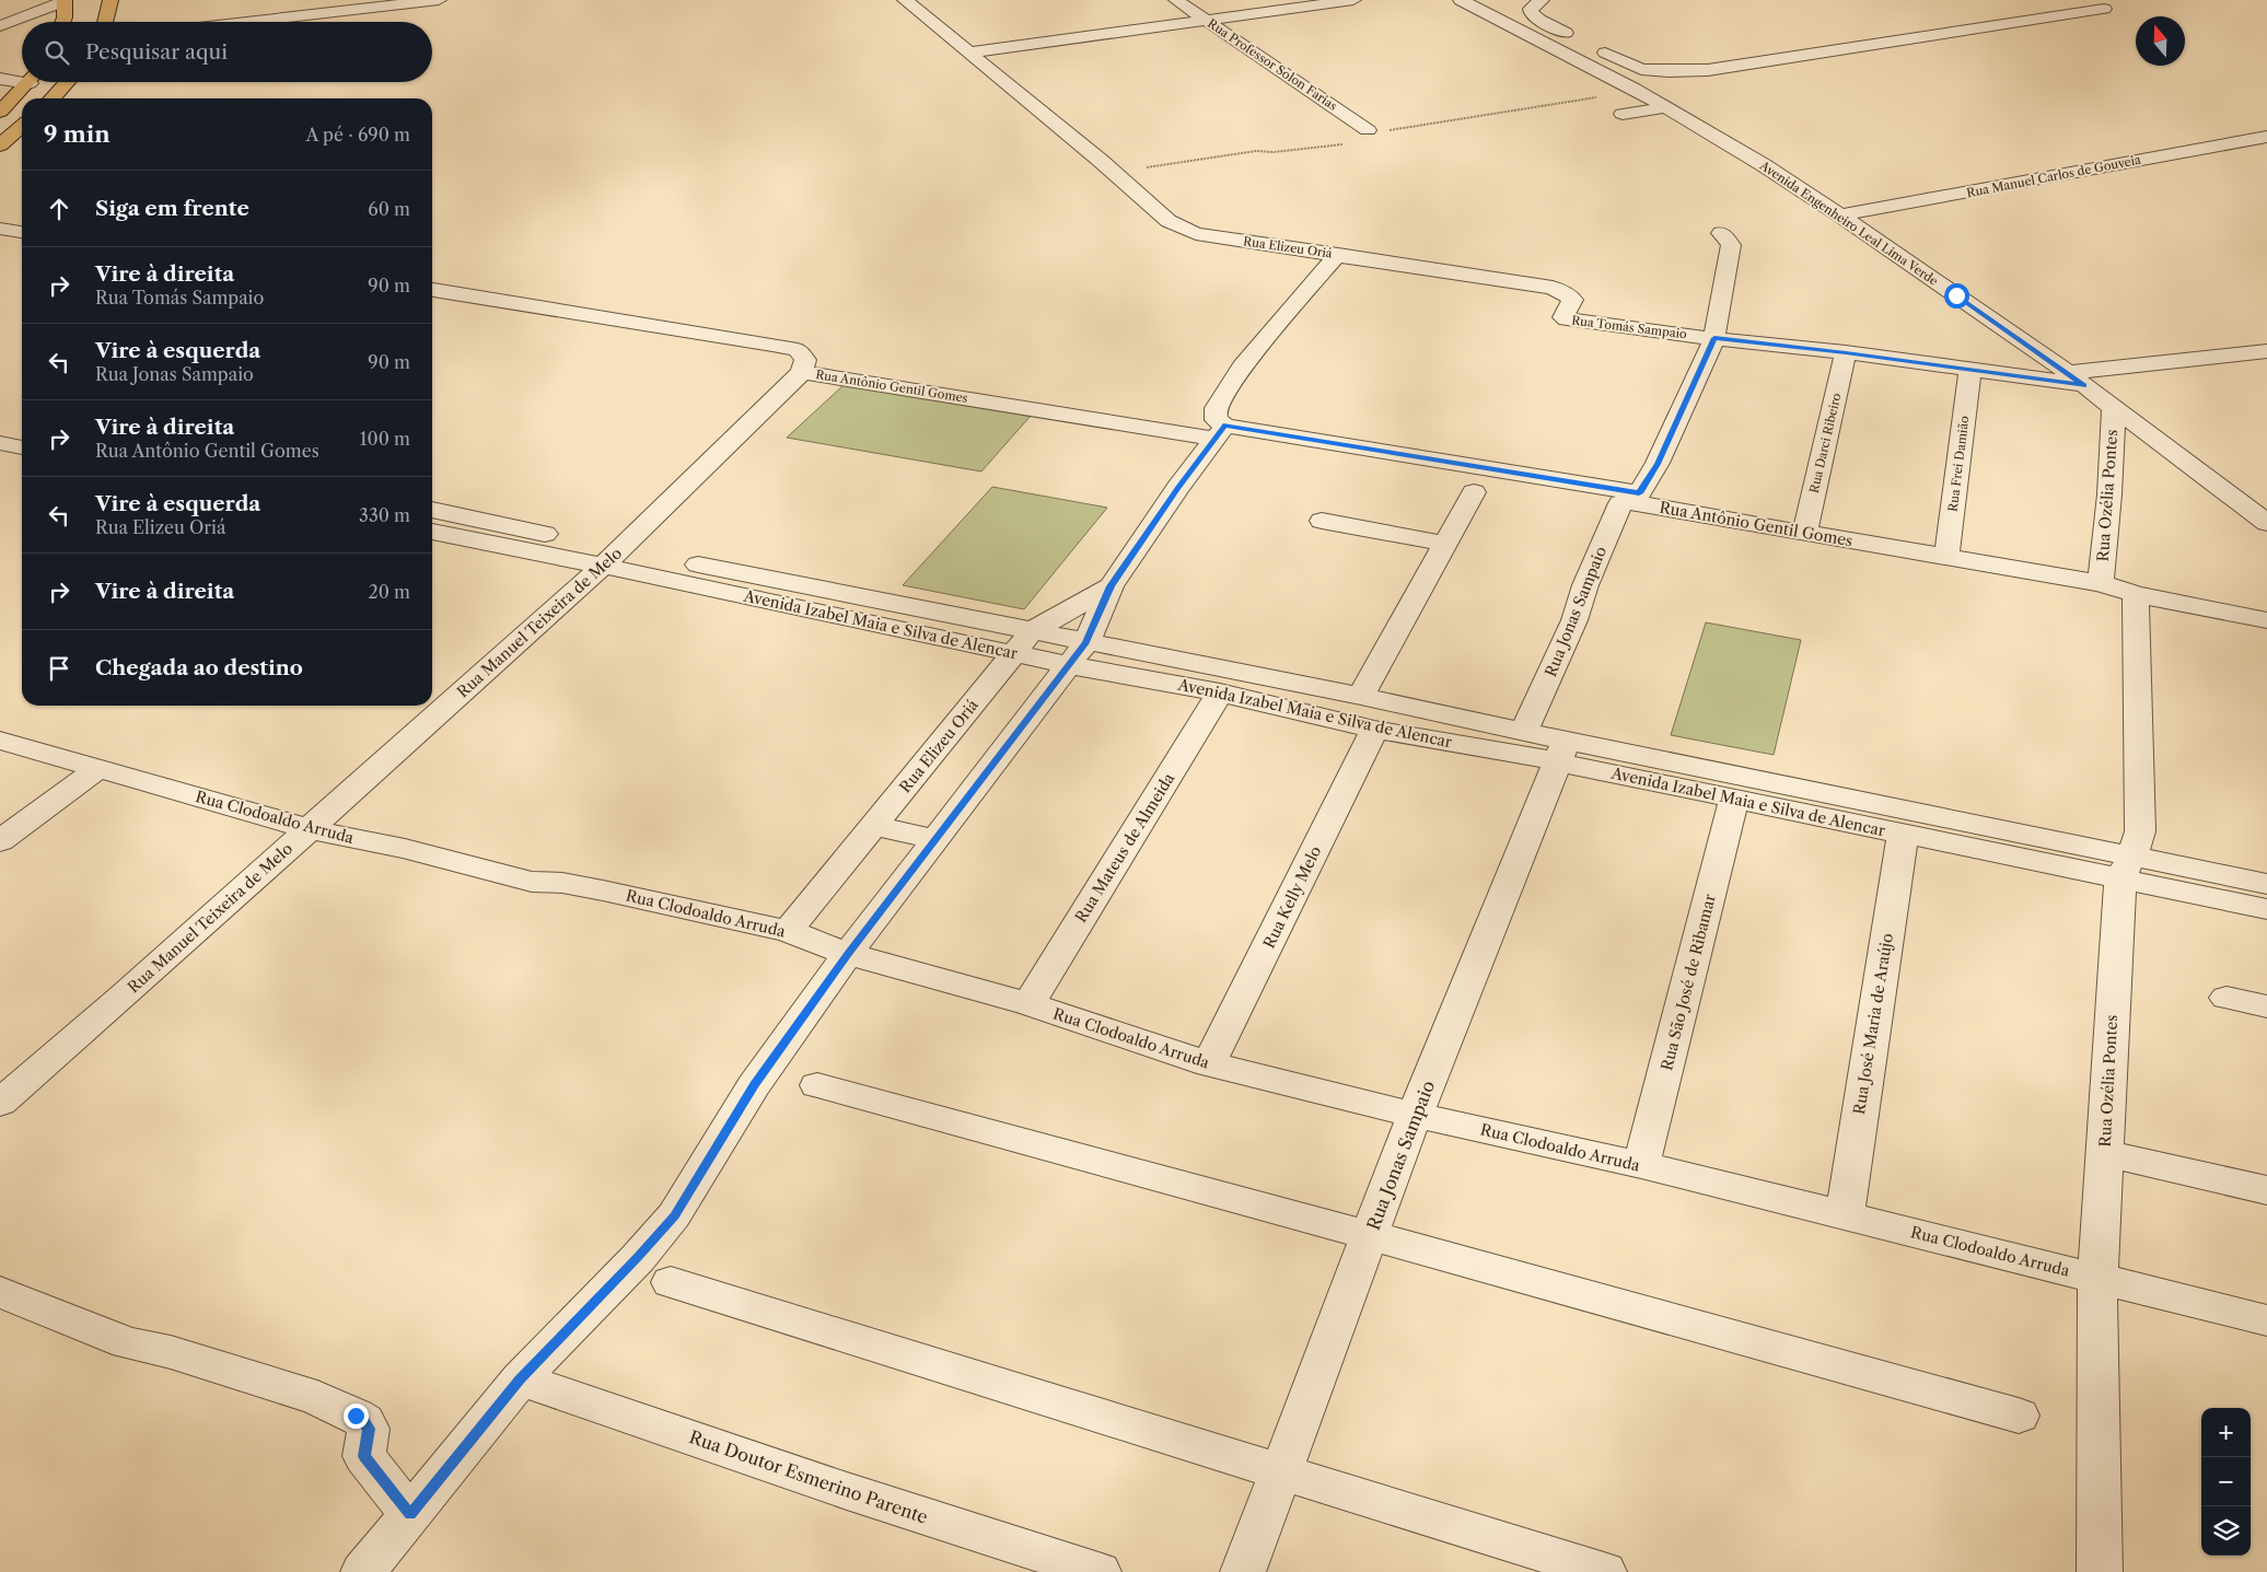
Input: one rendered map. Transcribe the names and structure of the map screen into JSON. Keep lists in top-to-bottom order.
{
  "streets": {
    "street": [
      "Rua Professor Solon Farias",
      "Rua Manuel Carlos de Gouveia",
      "Avenida Engenheiro Leal Lima Verde",
      "Rua Elizeu Oriá",
      "Rua Tomás Sampaio",
      "Rua Antônio Gentil Gomes",
      "Rua Darci Ribeiro",
      "Rua Frei Damião",
      "Rua Ozélia Pontes",
      "Rua Jonas Sampaio",
      "Rua Manuel Teixeira de Melo",
      "Avenida Izabel Maia e Silva de Alencar",
      "Rua Clodoaldo Arruda",
      "Rua Mateus de Almeida",
      "Rua Kelly Melo",
      "Rua São José de Ribamar",
      "Rua José Maria de Araújo",
      "Rua Doutor Esmerino Parente"
    ]
  },
  "crossings": [
    ["Rua Manuel Carlos de Gouveia", "Avenida Engenheiro Leal Lima Verde"],
    ["Avenida Engenheiro Leal Lima Verde", "Rua Tomás Sampaio"],
    ["Avenida Engenheiro Leal Lima Verde", "Rua Ozélia Pontes"],
    ["Rua Elizeu Oriá", "Rua Tomás Sampaio"],
    ["Rua Elizeu Oriá", "Rua Antônio Gentil Gomes"],
    ["Rua Elizeu Oriá", "Avenida Izabel Maia e Silva de Alencar"],
    ["Rua Elizeu Oriá", "Rua Clodoaldo Arruda"],
    ["Rua Elizeu Oriá", "Rua Doutor Esmerino Parente"],
    ["Rua Tomás Sampaio", "Rua Darci Ribeiro"],
    ["Rua Tomás Sampaio", "Rua Frei Damião"],
    ["Rua Tomás Sampaio", "Rua Jonas Sampaio"],
    ["Rua Antônio Gentil Gomes", "Rua Darci Ribeiro"],
    ["Rua Antônio Gentil Gomes", "Rua Frei Damião"],
    ["Rua Antônio Gentil Gomes", "Rua Ozélia Pontes"],
    ["Rua Antônio Gentil Gomes", "Rua Jonas Sampaio"],
    ["Rua Antônio Gentil Gomes", "Rua Manuel Teixeira de Melo"],
    ["Rua Ozélia Pontes", "Avenida Izabel Maia e Silva de Alencar"],
    ["Rua Ozélia Pontes", "Rua Clodoaldo Arruda"],
    ["Rua Jonas Sampaio", "Avenida Izabel Maia e Silva de Alencar"],
    ["Rua Jonas Sampaio", "Rua Clodoaldo Arruda"],
    ["Rua Manuel Teixeira de Melo", "Avenida Izabel Maia e Silva de Alencar"],
    ["Rua Manuel Teixeira de Melo", "Rua Clodoaldo Arruda"],
    ["Avenida Izabel Maia e Silva de Alencar", "Rua Mateus de Almeida"],
    ["Avenida Izabel Maia e Silva de Alencar", "Rua Kelly Melo"],
    ["Avenida Izabel Maia e Silva de Alencar", "Rua São José de Ribamar"],
    ["Avenida Izabel Maia e Silva de Alencar", "Rua José Maria de Araújo"],
    ["Rua Clodoaldo Arruda", "Rua Mateus de Almeida"],
    ["Rua Clodoaldo Arruda", "Rua Kelly Melo"],
    ["Rua Clodoaldo Arruda", "Rua São José de Ribamar"],
    ["Rua Clodoaldo Arruda", "Rua José Maria de Araújo"]
  ],
  "north": "top",
  "page": {
    "search": "Pesquisar aqui",
    "heading": ["9 min", "A pé · 690 m"],
    "list": [
      ["Siga em frente", "60 m"],
      ["Vire à direita", "Rua Tomás Sampaio", "90 m"],
      ["Vire à esquerda", "Rua Jonas Sampaio", "90 m"],
      ["Vire à direita", "Rua Antônio Gentil Gomes", "100 m"],
      ["Vire à esquerda", "Rua Elizeu Oriá", "330 m"],
      ["Vire à direita", "20 m"],
      "Chegada ao destino"
    ],
    "map_buttons": ["+", "−"]
  }
}
